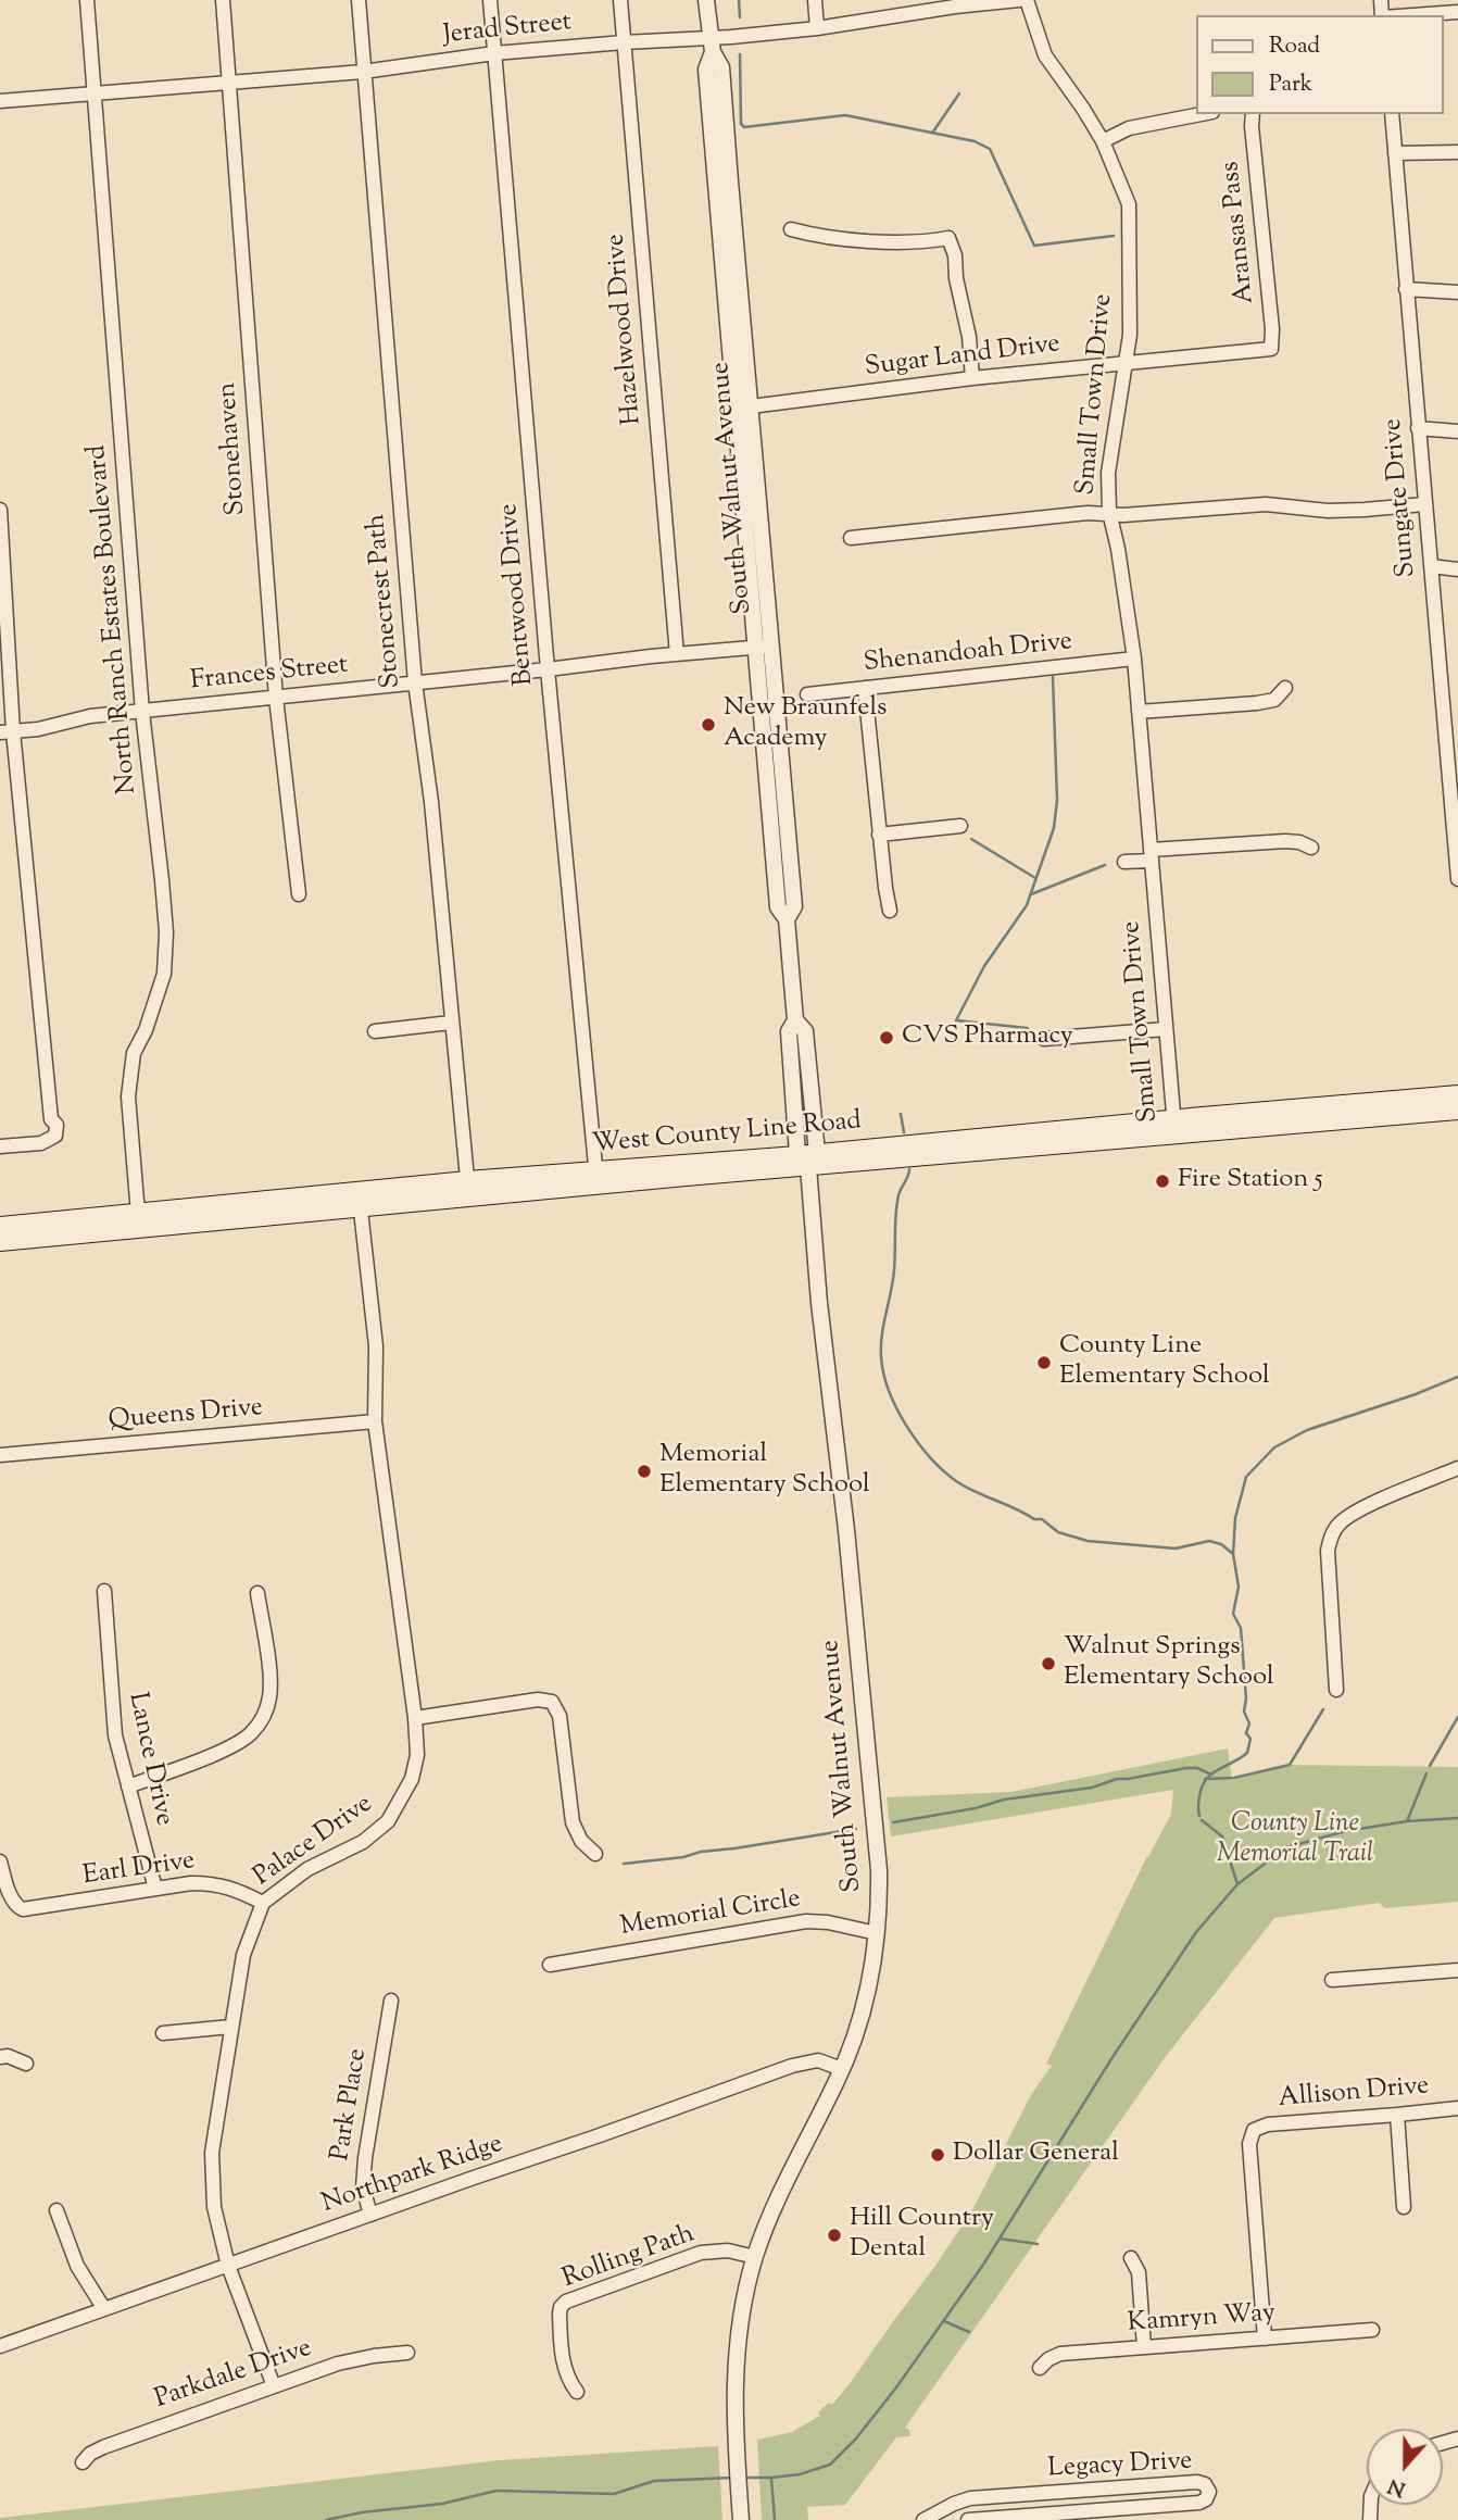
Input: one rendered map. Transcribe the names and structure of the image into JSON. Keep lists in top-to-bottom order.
{
  "streets": {
    "main road": ["West County Line Road"],
    "street": [
      "Jerad Street",
      "Aransas Pass",
      "Hazelwood Drive",
      "Sugar Land Drive",
      "Small Town Drive",
      "Stonehaven",
      "South Walnut Avenue",
      "Sungate Drive",
      "Bentwood Drive",
      "Stonecrest Path",
      "North Ranch Estates Boulevard",
      "Shenandoah Drive",
      "Frances Street",
      "Queens Drive",
      "Lance Drive",
      "Palace Drive",
      "Earl Drive",
      "Memorial Circle",
      "Allison Drive",
      "Park Place",
      "Northpark Ridge",
      "Rolling Path",
      "Kamryn Way",
      "Parkdale Drive",
      "Legacy Drive"
    ]
  },
  "crossings": [
    ["Jerad Street", "Hazelwood Drive"],
    ["Jerad Street", "Stonehaven"],
    ["Jerad Street", "South Walnut Avenue"],
    ["Jerad Street", "Bentwood Drive"],
    ["Jerad Street", "Stonecrest Path"],
    ["Jerad Street", "North Ranch Estates Boulevard"],
    ["Aransas Pass", "Sugar Land Drive"],
    ["Hazelwood Drive", "Frances Street"],
    ["Sugar Land Drive", "Small Town Drive"],
    ["Sugar Land Drive", "South Walnut Avenue"],
    ["Small Town Drive", "Shenandoah Drive"],
    ["Small Town Drive", "West County Line Road"],
    ["Stonehaven", "Frances Street"],
    ["South Walnut Avenue", "Frances Street"],
    ["South Walnut Avenue", "West County Line Road"],
    ["South Walnut Avenue", "Memorial Circle"],
    ["South Walnut Avenue", "Northpark Ridge"],
    ["South Walnut Avenue", "Rolling Path"],
    ["Bentwood Drive", "Frances Street"],
    ["Bentwood Drive", "West County Line Road"],
    ["Stonecrest Path", "Frances Street"],
    ["Stonecrest Path", "West County Line Road"],
    ["North Ranch Estates Boulevard", "Frances Street"],
    ["North Ranch Estates Boulevard", "West County Line Road"],
    ["West County Line Road", "Palace Drive"],
    ["Queens Drive", "Palace Drive"],
    ["Lance Drive", "Earl Drive"],
    ["Palace Drive", "Earl Drive"],
    ["Palace Drive", "Northpark Ridge"],
    ["Palace Drive", "Parkdale Drive"],
    ["Allison Drive", "Kamryn Way"],
    ["Park Place", "Northpark Ridge"]
  ],
  "parks": ["County Line Memorial Trail"],
  "places": [
    "New Braunfels Academy",
    "CVS Pharmacy",
    "Fire Station 5",
    "County Line Elementary School",
    "Memorial Elementary School",
    "Walnut Springs Elementary School",
    "Dollar General",
    "Hill Country Dental"
  ],
  "legend": ["Road", "Park"],
  "north": "bottom"
}
